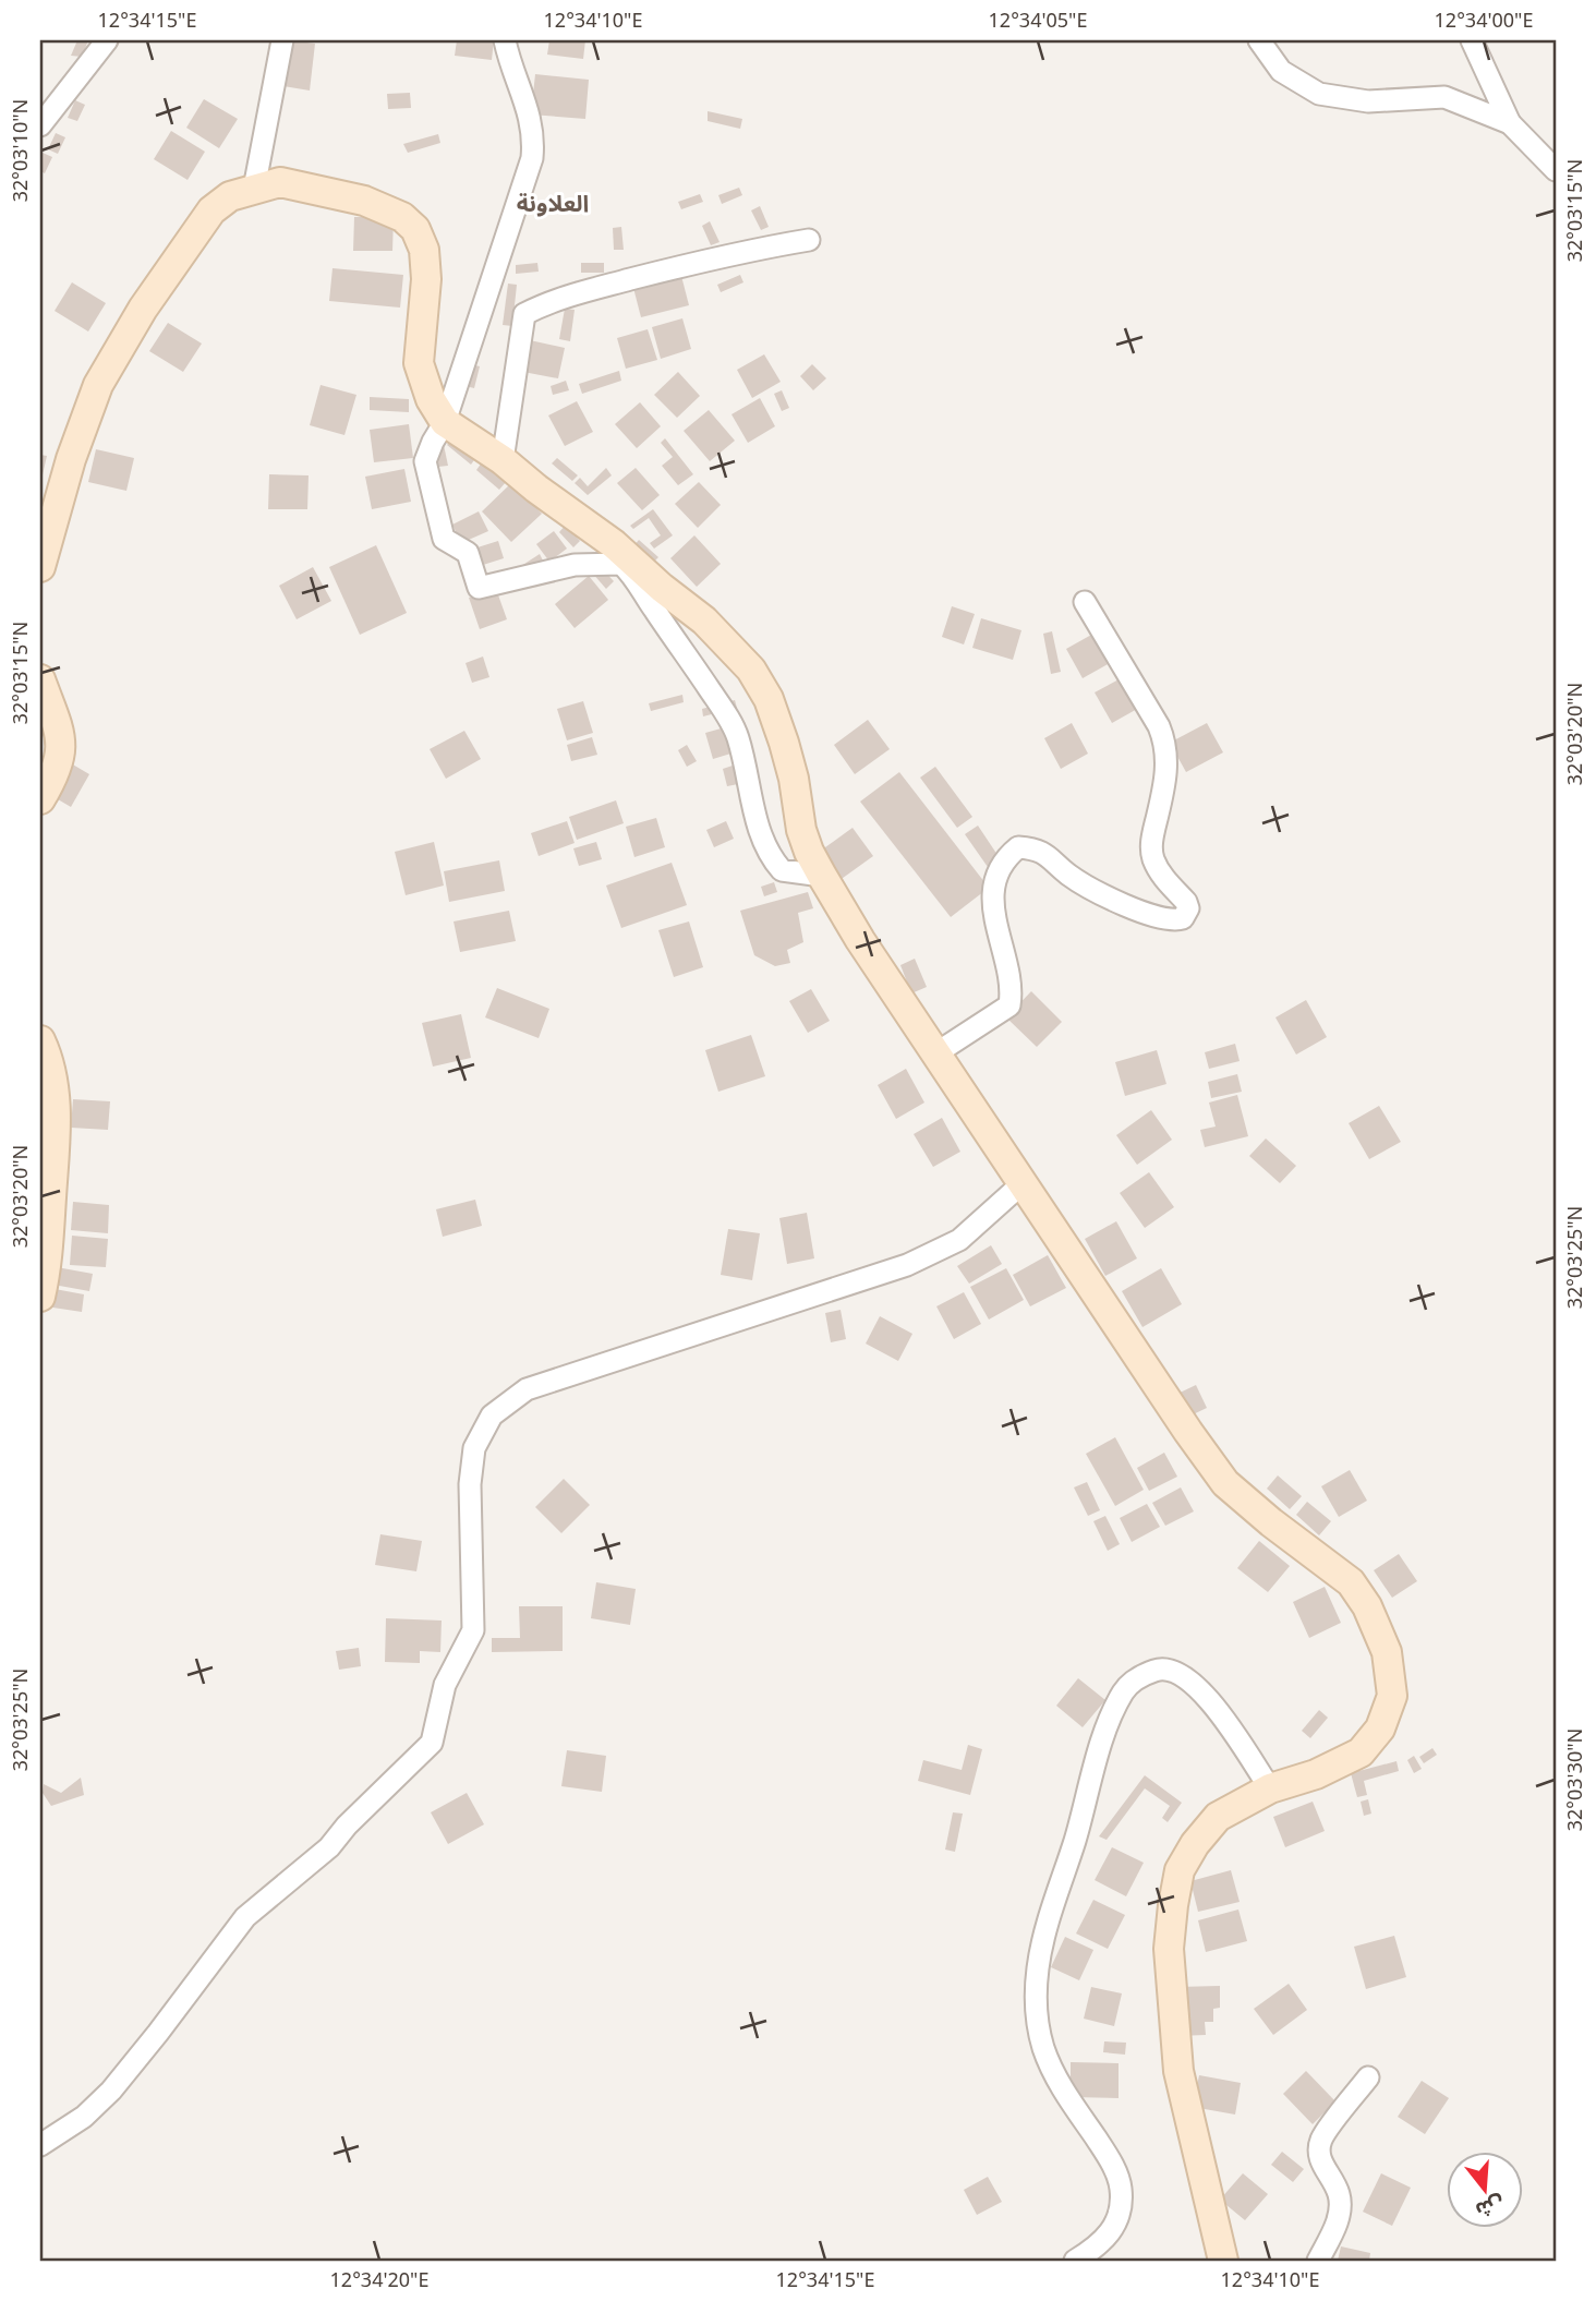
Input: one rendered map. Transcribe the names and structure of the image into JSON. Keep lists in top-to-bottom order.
{
  "districts": ["العلاونة"],
  "north": "bottom",
  "coordinates": [
    "12°34'15\"E",
    "12°34'10\"E",
    "12°34'05\"E",
    "12°34'00\"E",
    "32°03'10\"N",
    "32°03'15\"N",
    "32°03'20\"N",
    "32°03'25\"N",
    "32°03'30\"N",
    "12°34'20\"E"
  ]
}
